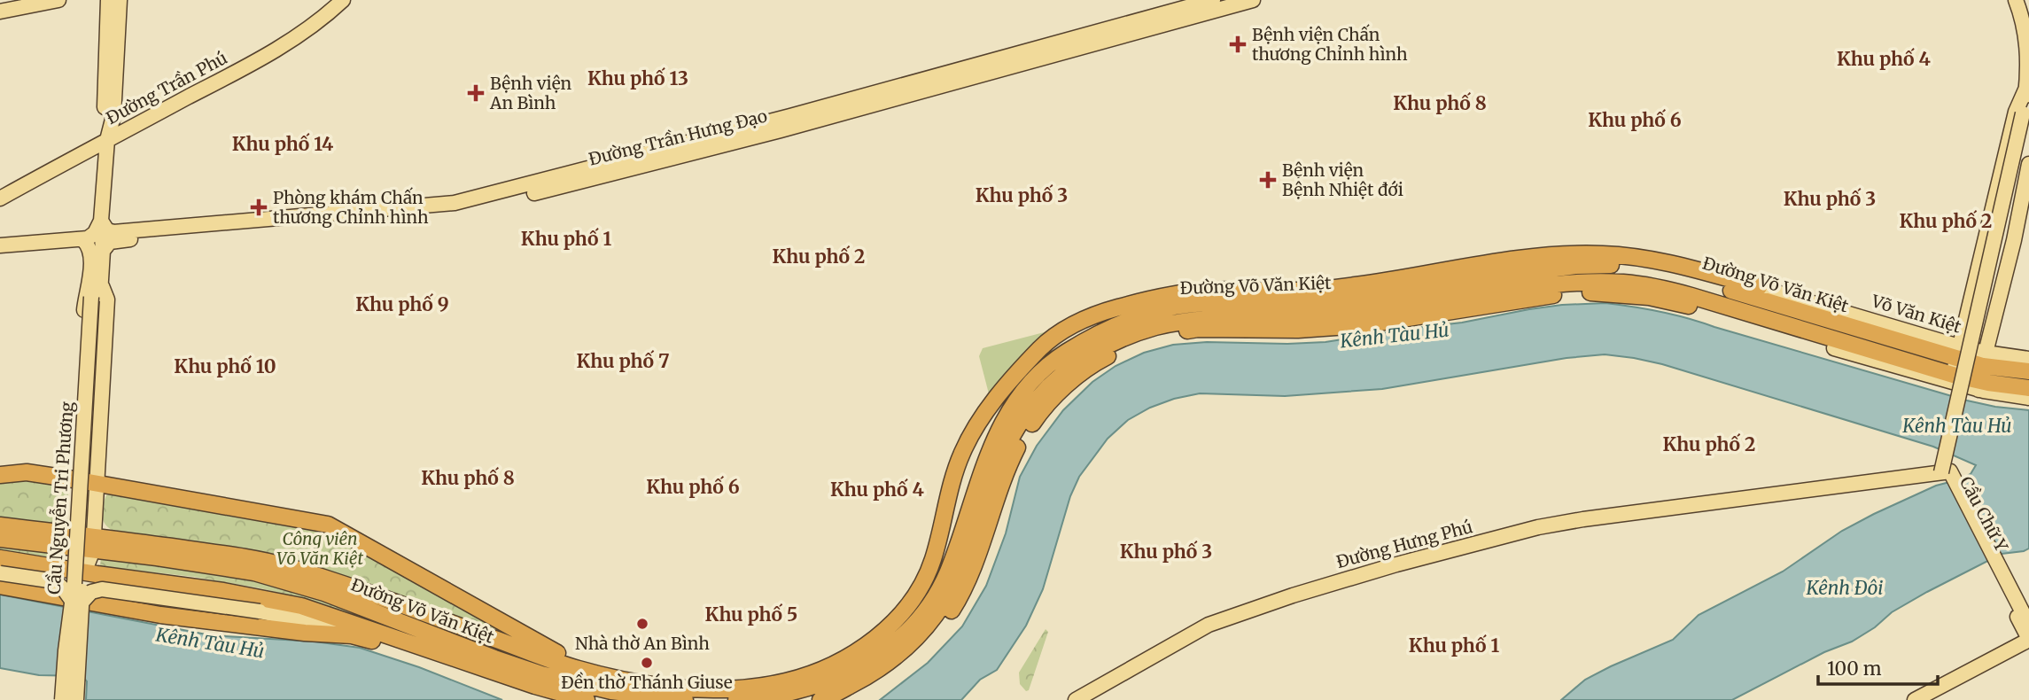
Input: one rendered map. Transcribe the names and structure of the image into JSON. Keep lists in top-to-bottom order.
{
  "streets": {
    "highway": ["Đường Võ Văn Kiệt", "Võ Văn Kiệt"],
    "main road": [
      "Đường Trần Phú",
      "Đường Trần Hưng Đạo",
      "Cầu Nguyễn Tri Phương",
      "Cầu Chữ Y",
      "Đường Hưng Phú"
    ]
  },
  "crossings": [
    ["Đường Võ Văn Kiệt", "Võ Văn Kiệt"],
    ["Cầu Chữ Y", "Đường Hưng Phú"]
  ],
  "districts": [
    "Khu phố 4",
    "Khu phố 13",
    "Khu phố 8",
    "Khu phố 6",
    "Khu phố 14",
    "Khu phố 3",
    "Khu phố 3",
    "Khu phố 2",
    "Khu phố 1",
    "Khu phố 2",
    "Khu phố 9",
    "Khu phố 7",
    "Khu phố 10",
    "Khu phố 2",
    "Khu phố 8",
    "Khu phố 6",
    "Khu phố 4",
    "Khu phố 3",
    "Khu phố 5",
    "Khu phố 1"
  ],
  "water": ["Kênh Tàu Hủ", "Kênh Đôi"],
  "parks": ["Công viên Võ Văn Kiệt"],
  "places": {
    "health": [
      "Bệnh viện Chấn thương Chỉnh hình",
      "Bệnh viện An Bình",
      "Bệnh viện Bệnh Nhiệt đới",
      "Phòng khám Chấn thương Chỉnh hình"
    ],
    "other": ["Nhà thờ An Bình", "Đền thờ Thánh Giuse"]
  },
  "scale_bar": "100 m"
}
